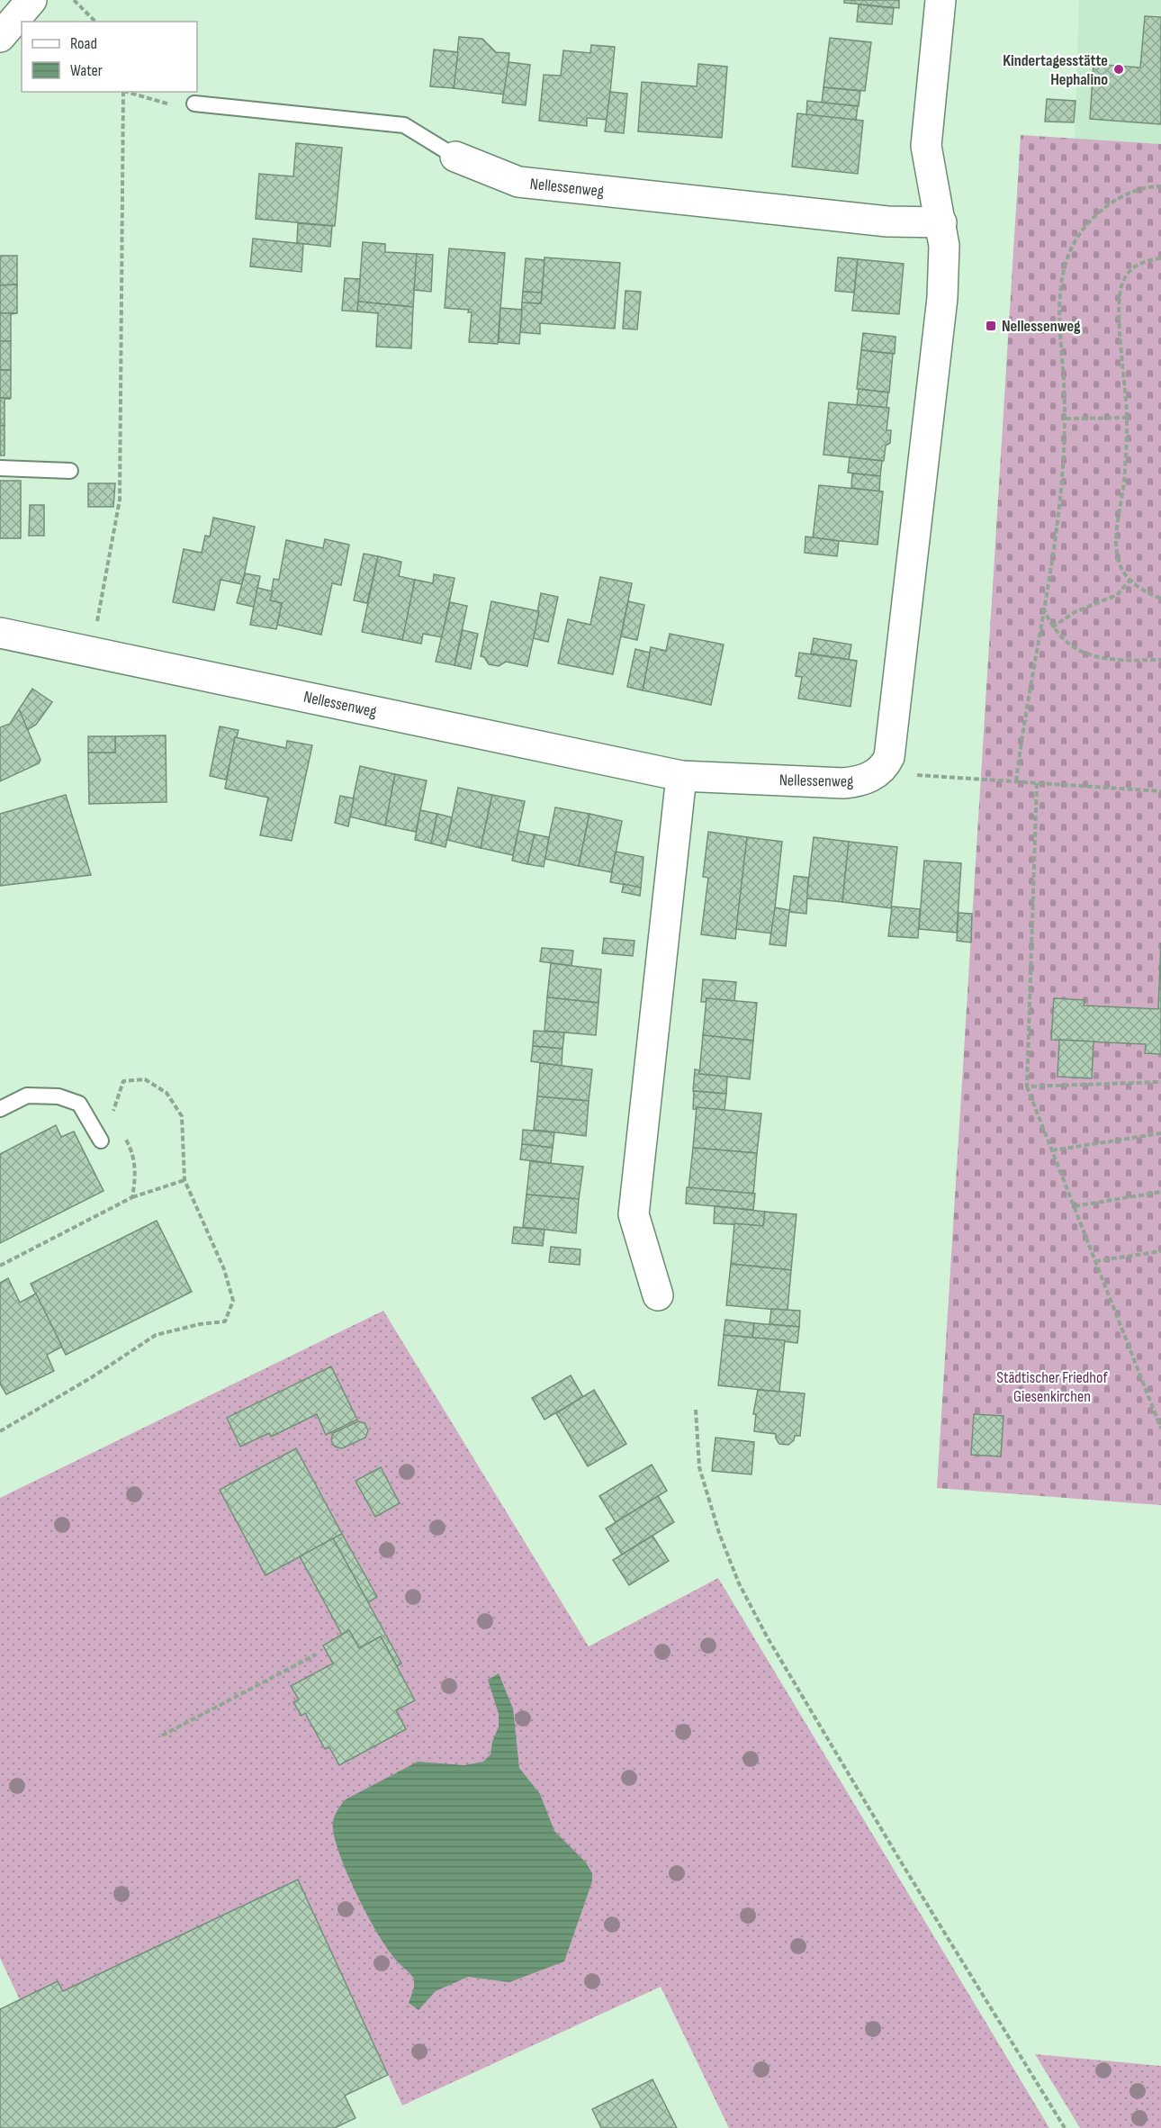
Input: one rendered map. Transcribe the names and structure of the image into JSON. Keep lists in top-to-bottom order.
{
  "streets": {
    "street": ["Nellessenweg"]
  },
  "parks": ["Städtischer Friedhof Giesenkirchen"],
  "places": {
    "other": ["Kindertagesstätte Hephalino"],
    "transit": ["Nellessenweg"]
  },
  "legend": ["Road", "Water"]
}
